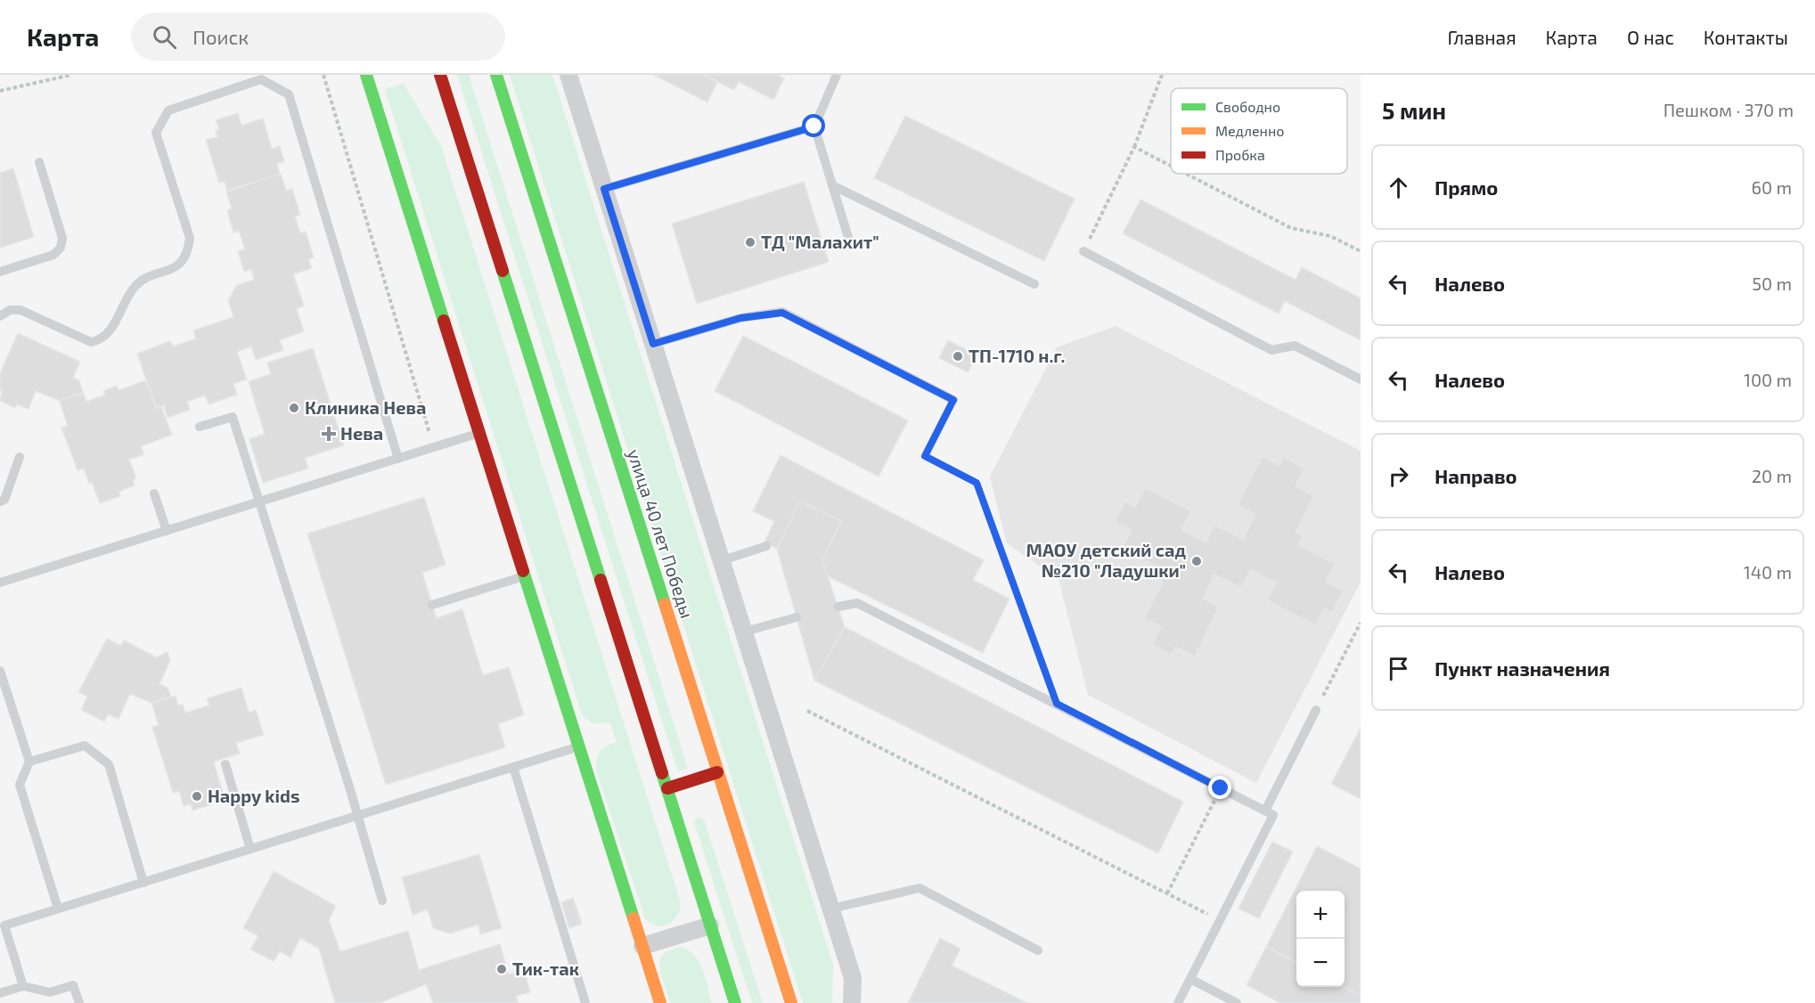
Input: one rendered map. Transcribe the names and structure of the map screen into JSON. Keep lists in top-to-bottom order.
{
  "streets": {
    "main road": ["улица 40 лет Победы"]
  },
  "places": {
    "other": [
      "ТД \"Малахит\"",
      "ТП-1710 н.г.",
      "Клиника Нева",
      "МАОУ детский сад №210 \"Ладушки\"",
      "Happy kids",
      "Тик-так"
    ],
    "health": ["Нева"]
  },
  "legend": ["Свободно", "Медленно", "Пробка"],
  "page": {
    "header": "Карта",
    "search": "Поиск",
    "nav": [
      "Главная",
      "Карта",
      "О нас",
      "Контакты"
    ],
    "heading": ["5 мин", "Пешком · 370 m"],
    "list": [
      ["Прямо", "60 m"],
      ["Налево", "50 m"],
      ["Налево", "100 m"],
      ["Направо", "20 m"],
      ["Налево", "140 m"],
      "Пункт назначения"
    ],
    "map_buttons": ["+", "−"]
  }
}
